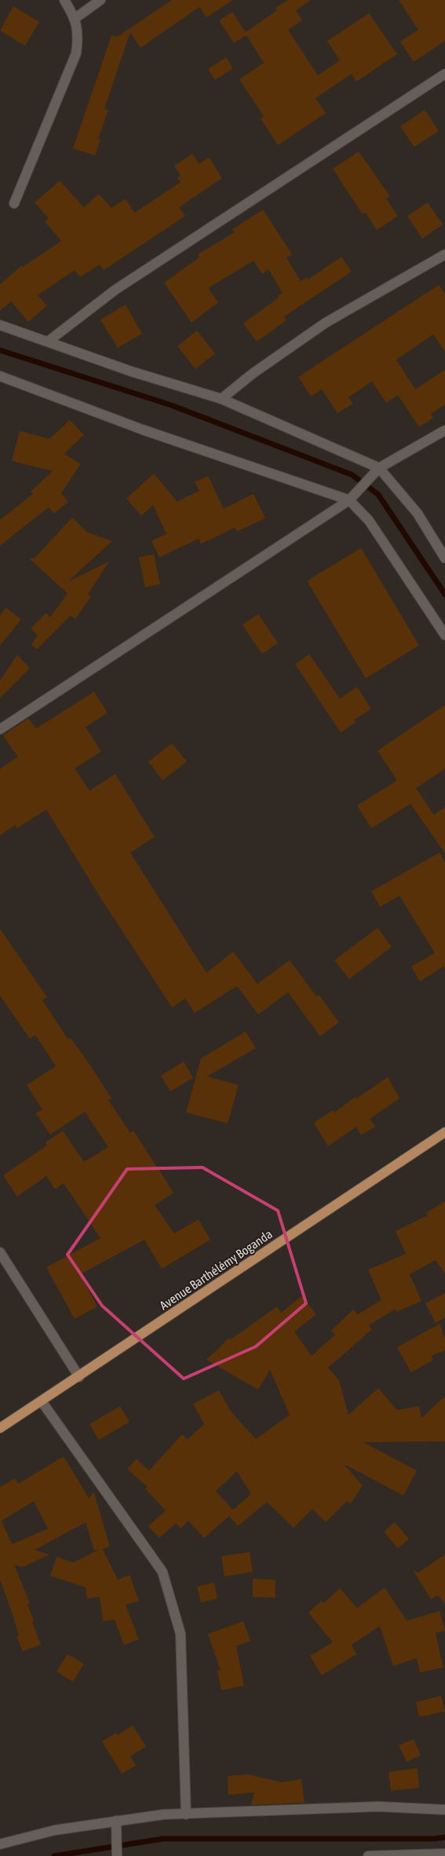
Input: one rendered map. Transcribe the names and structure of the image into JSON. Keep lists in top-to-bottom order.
{
  "streets": {
    "main road": ["Avenue Barthélémy Boganda"]
  }
}
